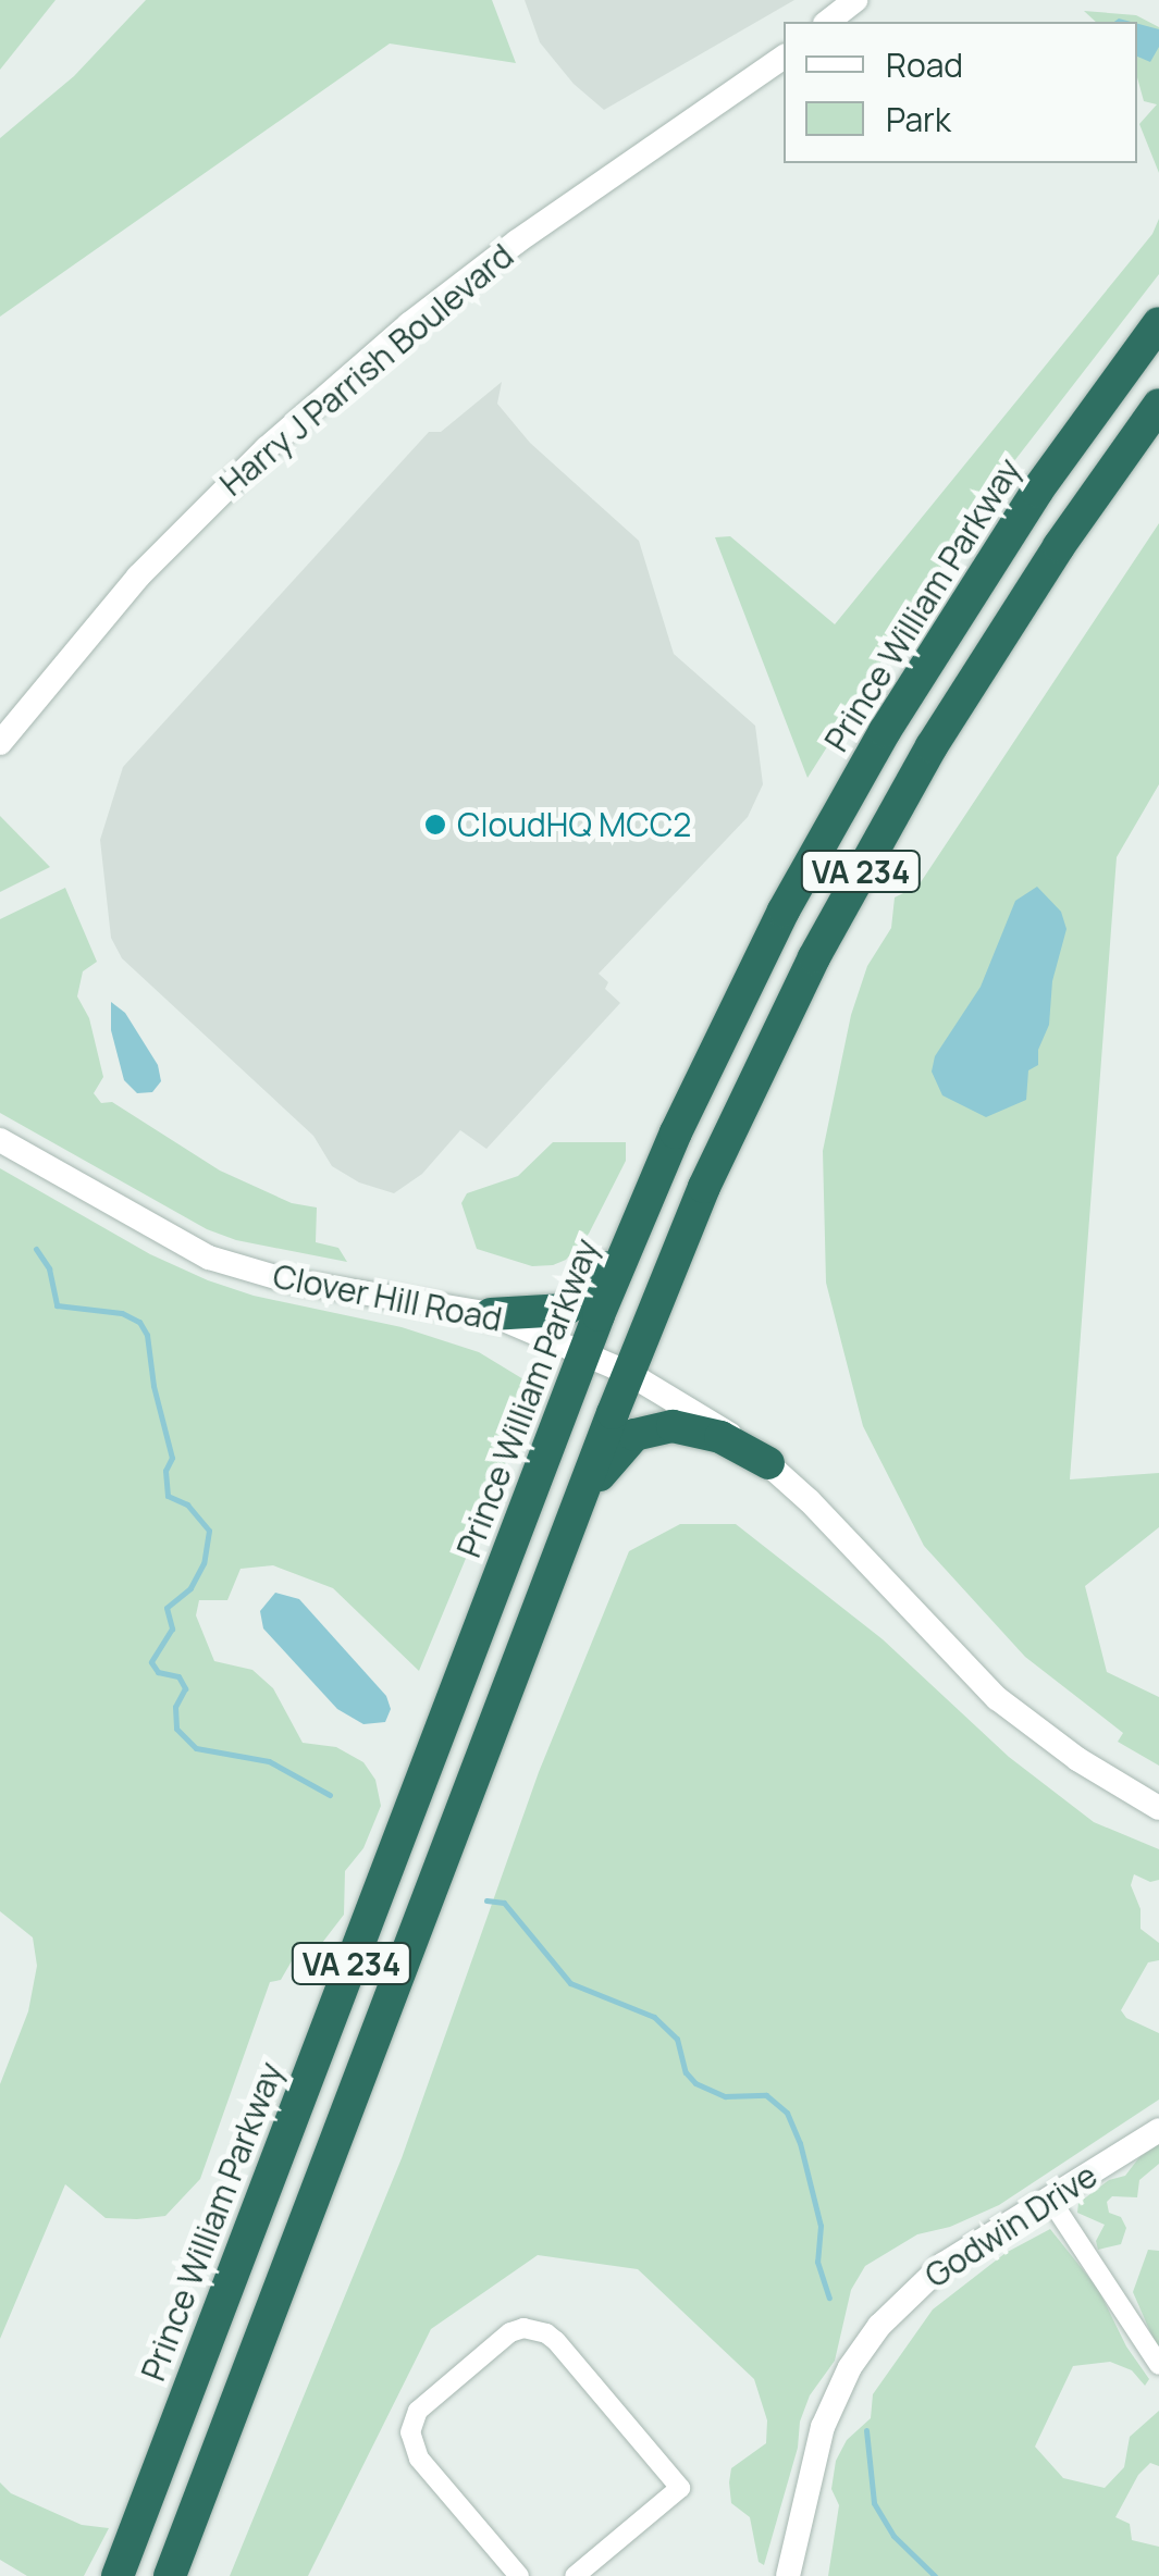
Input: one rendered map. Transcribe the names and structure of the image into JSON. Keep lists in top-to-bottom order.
{
  "streets": {
    "highway": ["Prince William Parkway", "VA 234"],
    "street": ["Harry J Parrish Boulevard", "Clover Hill Road", "Godwin Drive"]
  },
  "crossings": [
    ["Prince William Parkway", "Clover Hill Road"],
    ["VA 234", "Clover Hill Road"]
  ],
  "places": ["CloudHQ MCC2"],
  "legend": ["Road", "Park"]
}
